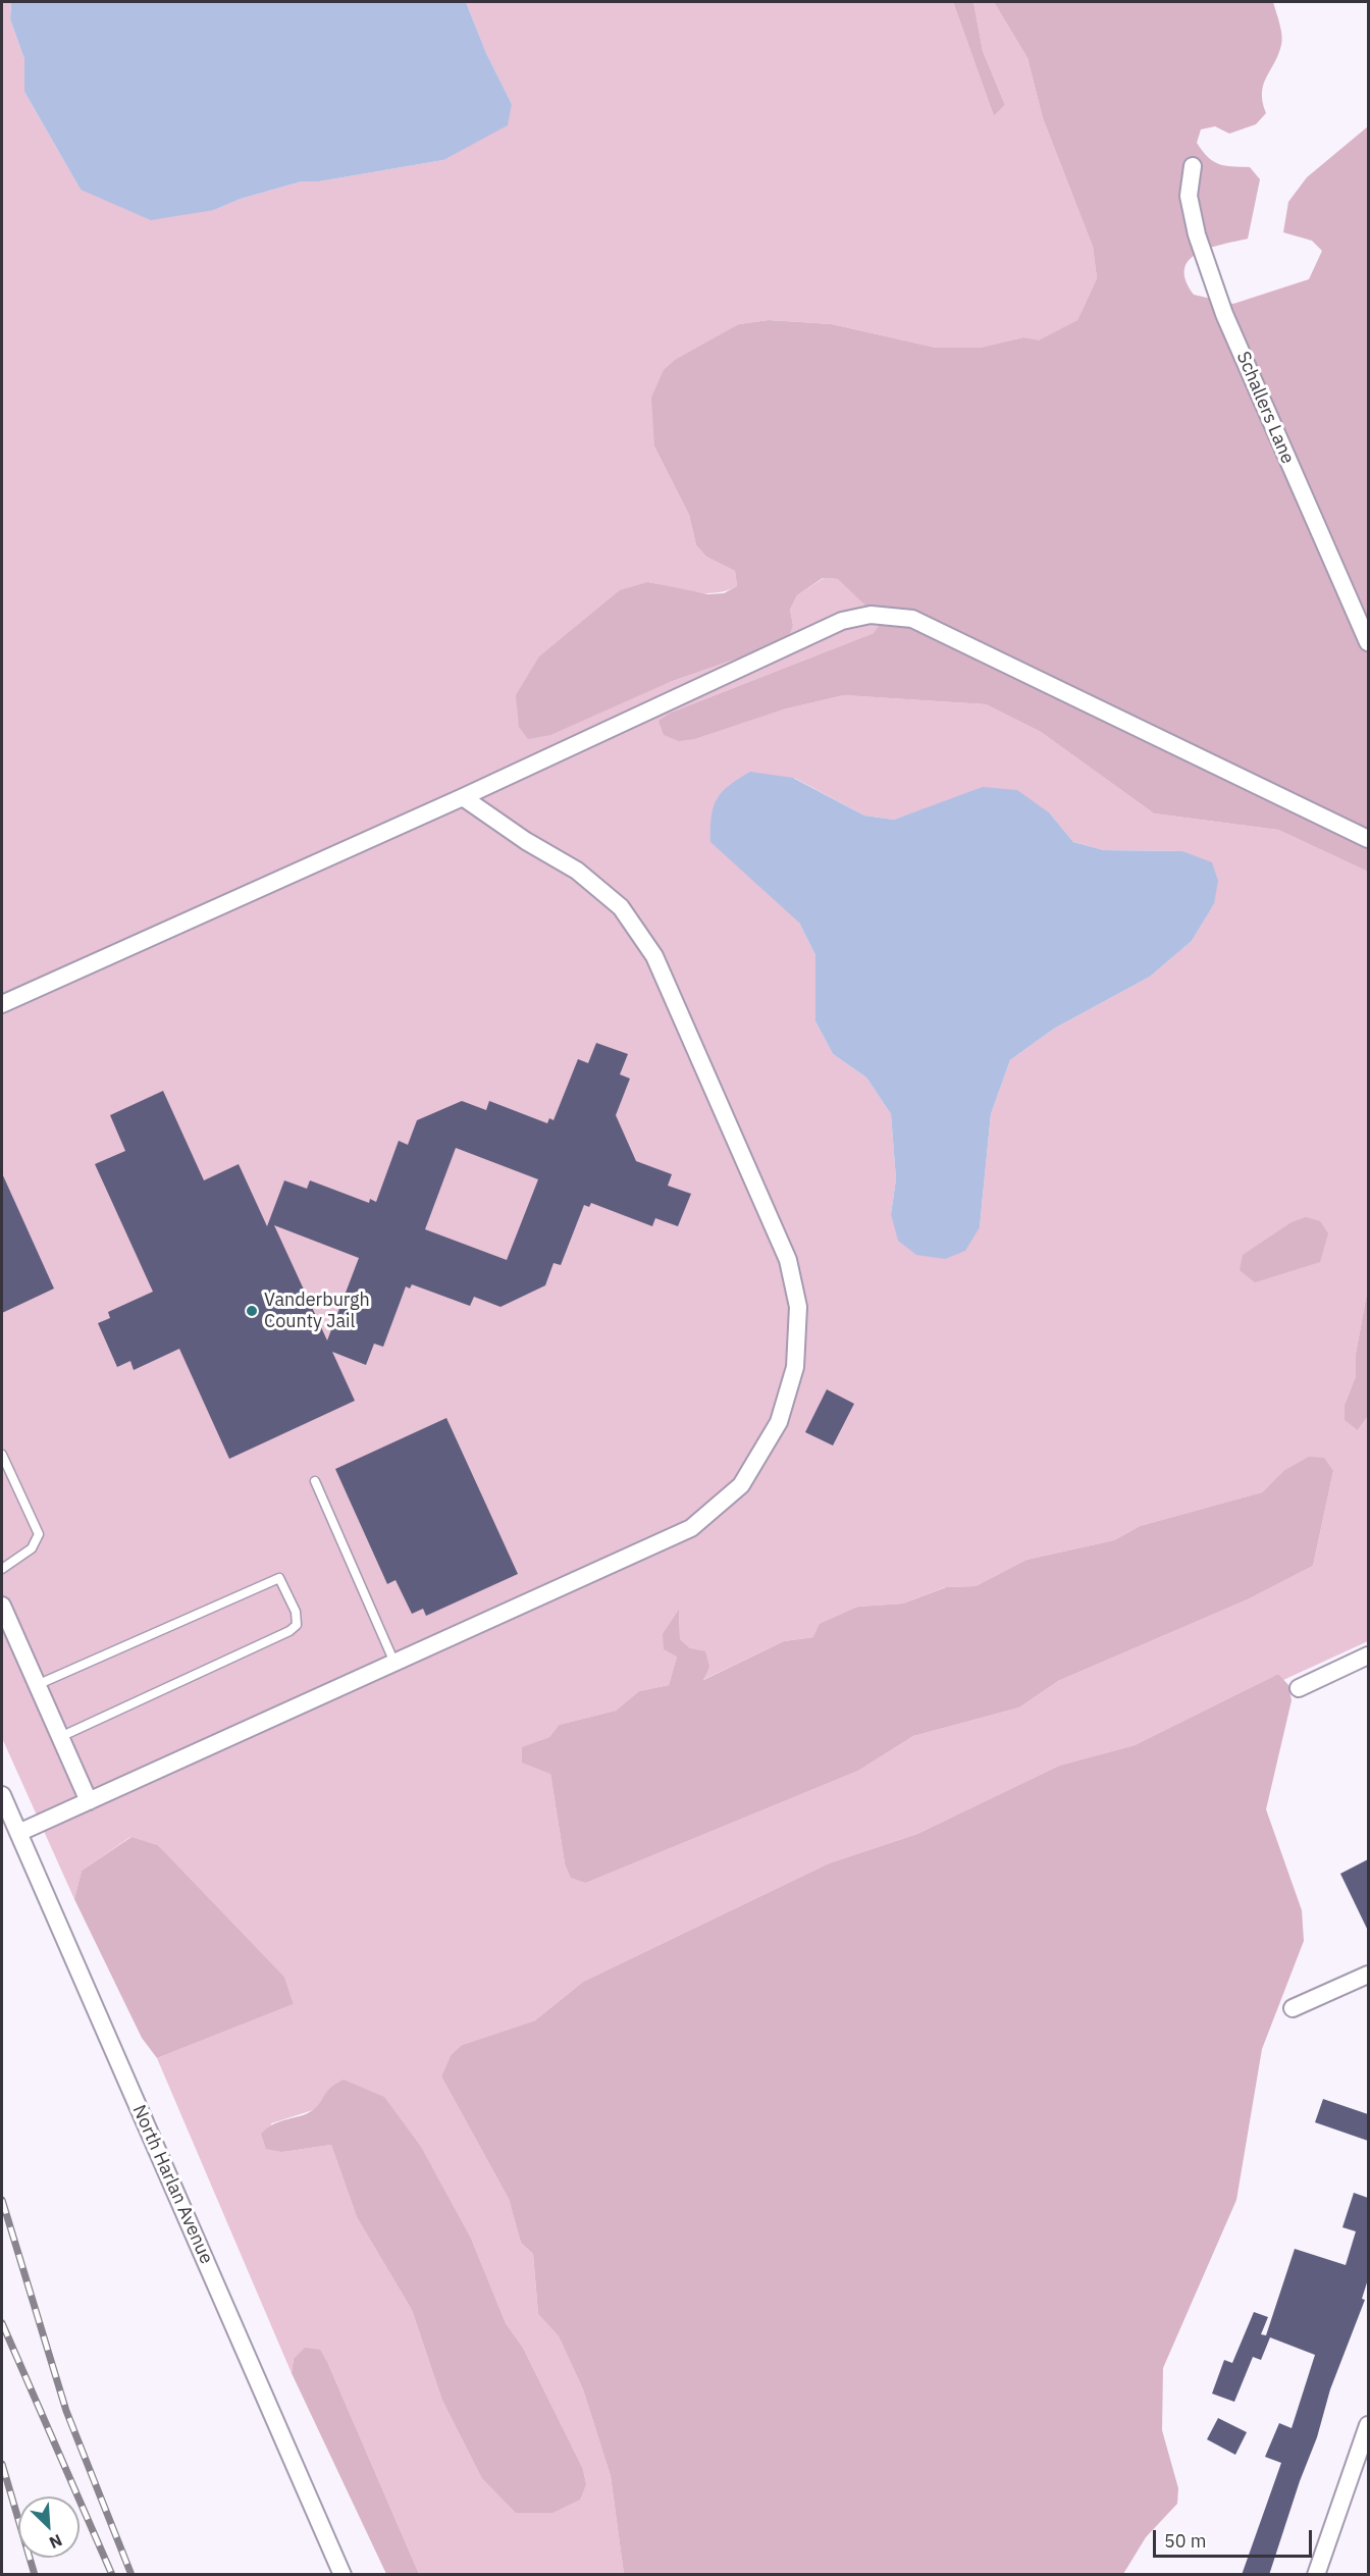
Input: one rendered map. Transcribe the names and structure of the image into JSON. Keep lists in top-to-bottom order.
{
  "streets": {
    "street": ["Schallers Lane", "North Harlan Avenue"]
  },
  "places": ["Vanderburgh County Jail"],
  "scale_bar": "50 m",
  "north": "bottom right"
}
